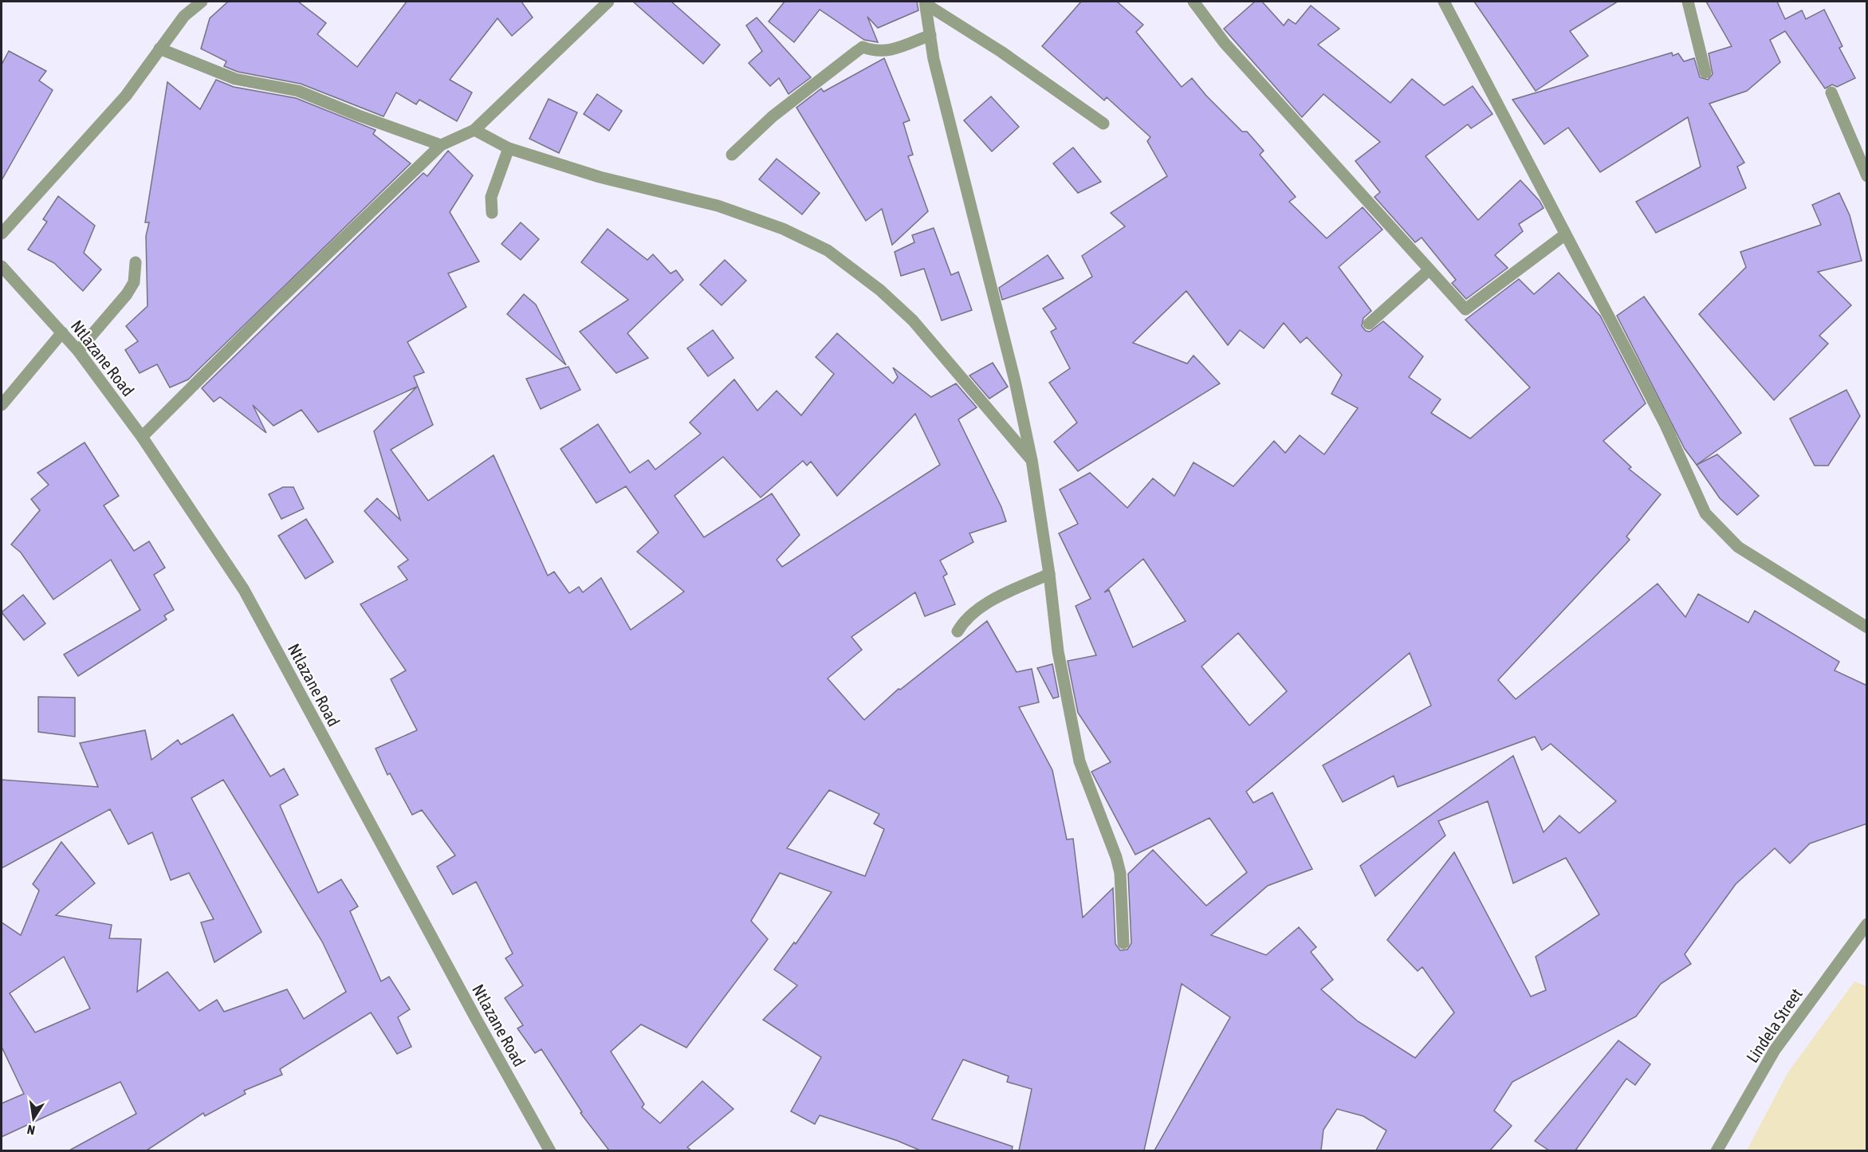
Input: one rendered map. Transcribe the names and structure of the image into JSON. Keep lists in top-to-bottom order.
{
  "streets": {
    "street": ["Ntlazane Road", "Lindela Street"]
  },
  "north": "bottom"
}
